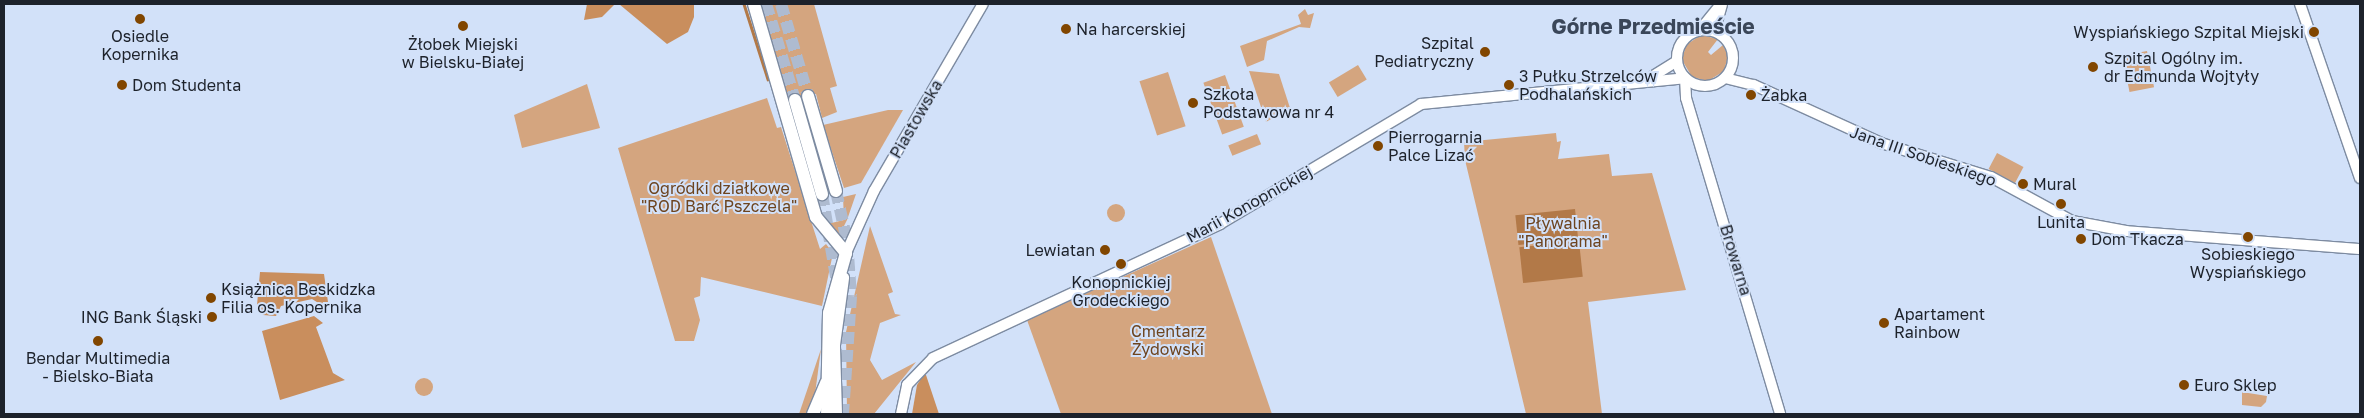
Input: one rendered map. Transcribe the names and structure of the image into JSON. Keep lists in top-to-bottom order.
{
  "streets": {
    "main road": ["Piastowska"],
    "street": ["Jana III Sobieskiego", "Marii Konopnickiej", "Browarna"]
  },
  "crossings": [
    ["Jana III Sobieskiego", "Marii Konopnickiej"],
    ["Jana III Sobieskiego", "Browarna"],
    ["Marii Konopnickiej", "Browarna"]
  ],
  "districts": ["Górne Przedmieście"],
  "parks": ["Ogródki działkowe \"ROD Barć Pszczela\"", "Pływalnia \"Panorama\"", "Cmentarz Żydowski"],
  "places": [
    "Osiedle Kopernika",
    "Żłobek Miejski w Bielsku-Białej",
    "Na harcerskiej",
    "Wyspiańskiego Szpital Miejski",
    "Szpital Pediatryczny",
    "Szpital Ogólny im. dr Edmunda Wojtyły",
    "Dom Studenta",
    "3 Pułku Strzelców Podhalańskich",
    "Żabka",
    "Szkoła Podstawowa nr 4",
    "Pierrogarnia Palce Lizać",
    "Mural",
    "Lunita",
    "Sobieskiego Wyspiańskiego",
    "Dom Tkacza",
    "Lewiatan",
    "Konopnickiej Grodeckiego",
    "Książnica Beskidzka Filia os. Kopernika",
    "ING Bank Śląski",
    "Apartament Rainbow",
    "Bendar Multimedia - Bielsko-Biała",
    "Euro Sklep"
  ]
}
